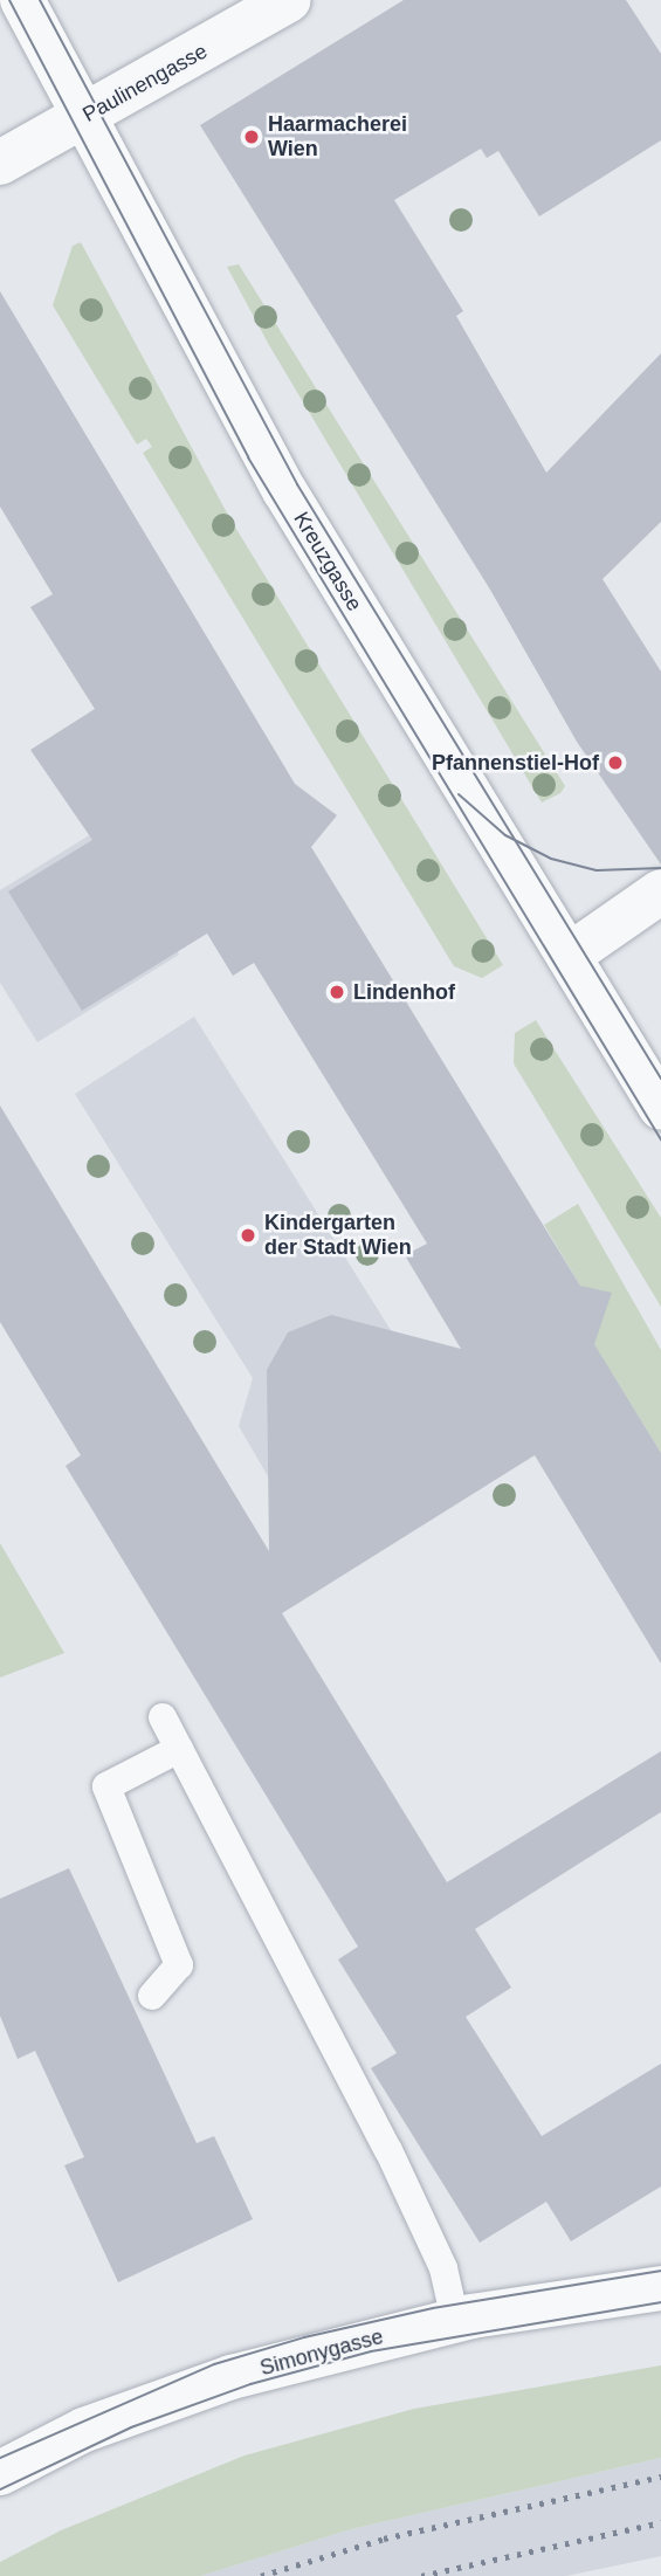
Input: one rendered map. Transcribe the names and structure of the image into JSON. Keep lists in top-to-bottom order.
{
  "streets": {
    "street": ["Paulinengasse", "Kreuzgasse", "Simonygasse"]
  },
  "crossings": [
    ["Paulinengasse", "Kreuzgasse"]
  ],
  "places": [
    "Haarmacherei Wien",
    "Pfannenstiel-Hof",
    "Lindenhof",
    "Kindergarten der Stadt Wien"
  ]
}
